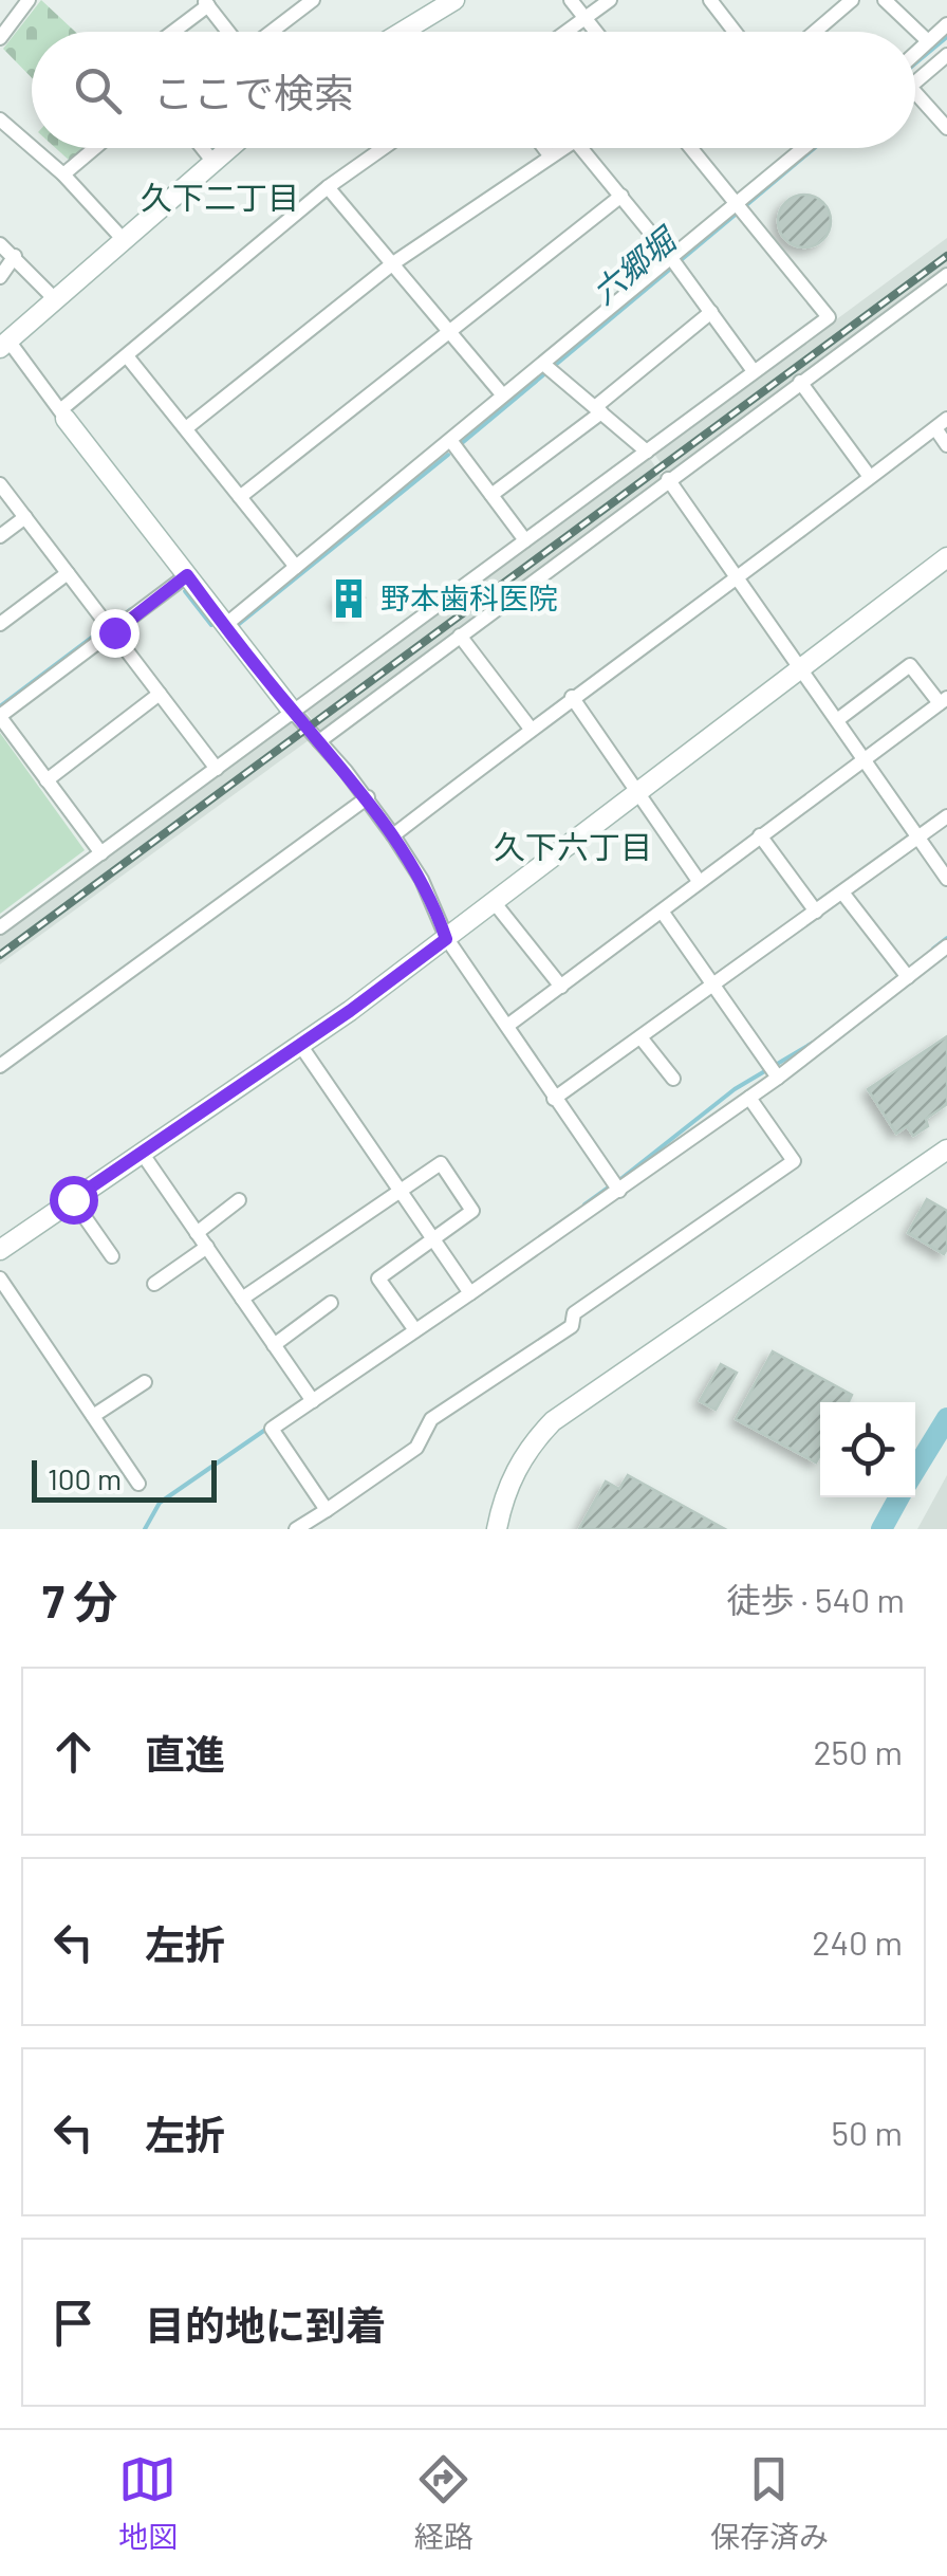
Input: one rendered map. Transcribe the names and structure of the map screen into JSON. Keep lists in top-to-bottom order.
{
  "districts": ["久下二丁目", "久下六丁目"],
  "water": ["六郷堀"],
  "places": {
    "building": ["野本歯科医院"]
  },
  "scale_bar": "100 m",
  "page": {
    "search": "ここで検索",
    "scale": "100 m",
    "heading": ["7 分", "徒歩 · 540 m"],
    "list": [
      ["直進", "250 m"],
      ["左折", "240 m"],
      ["左折", "50 m"],
      "目的地に到着"
    ],
    "nav": ["地図", "経路", "保存済み"]
  }
}
